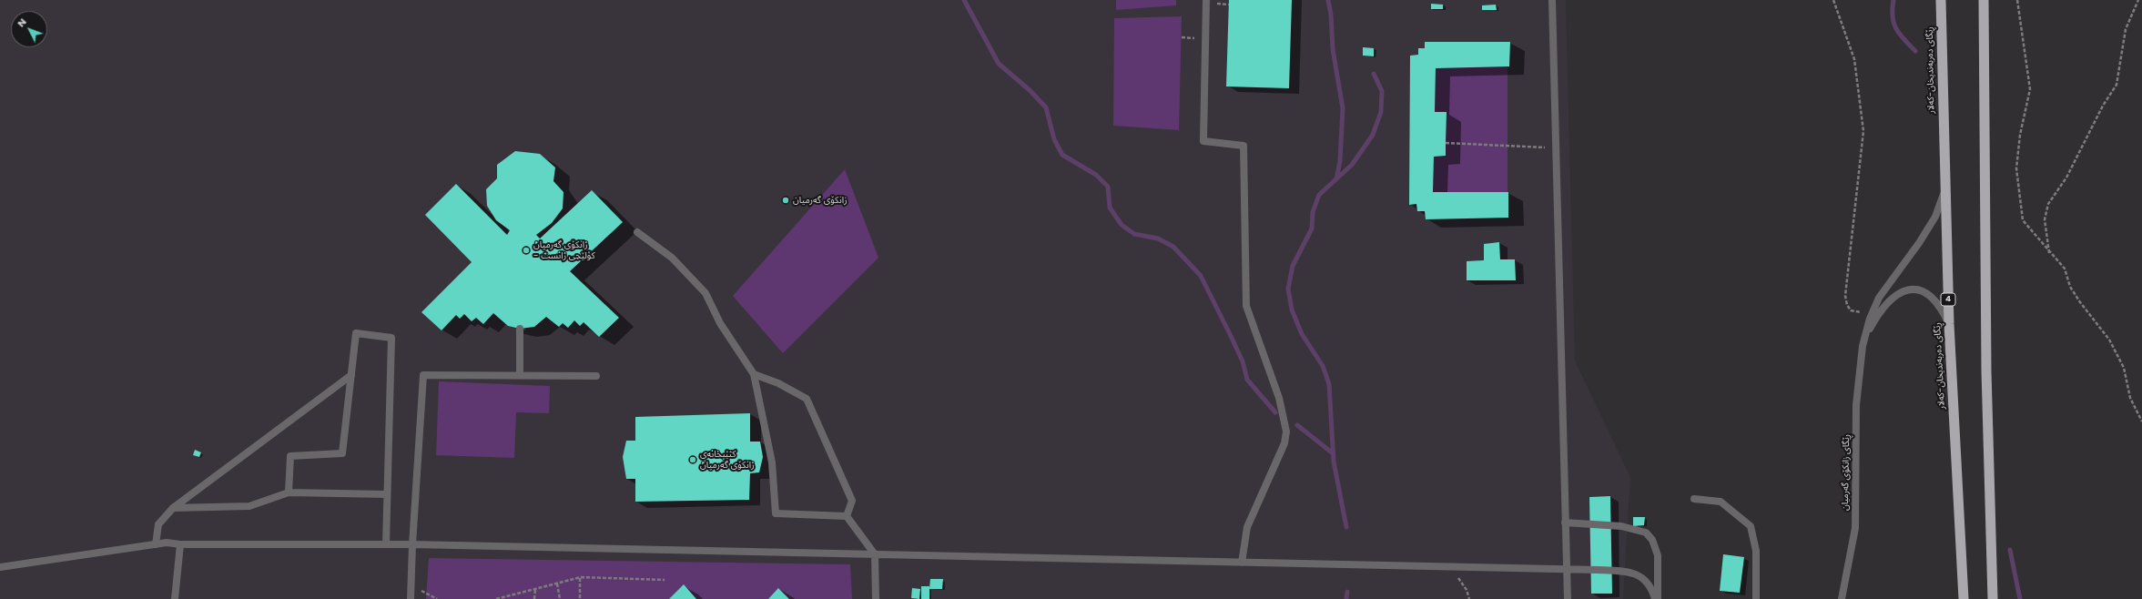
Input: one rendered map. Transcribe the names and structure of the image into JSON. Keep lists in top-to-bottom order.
{
  "streets": {
    "highway": ["ڕێگای دەربەندیخان-کەلار", "4"],
    "street": ["ڕێگای زانکۆی گەرمیان"]
  },
  "places": ["زانکۆی گەرمیان", "زانکۆی گەرمیان - کۆلێجی زانست", "کتێبخانەی زانکۆی گەرمیان"],
  "north": "top left"
}
